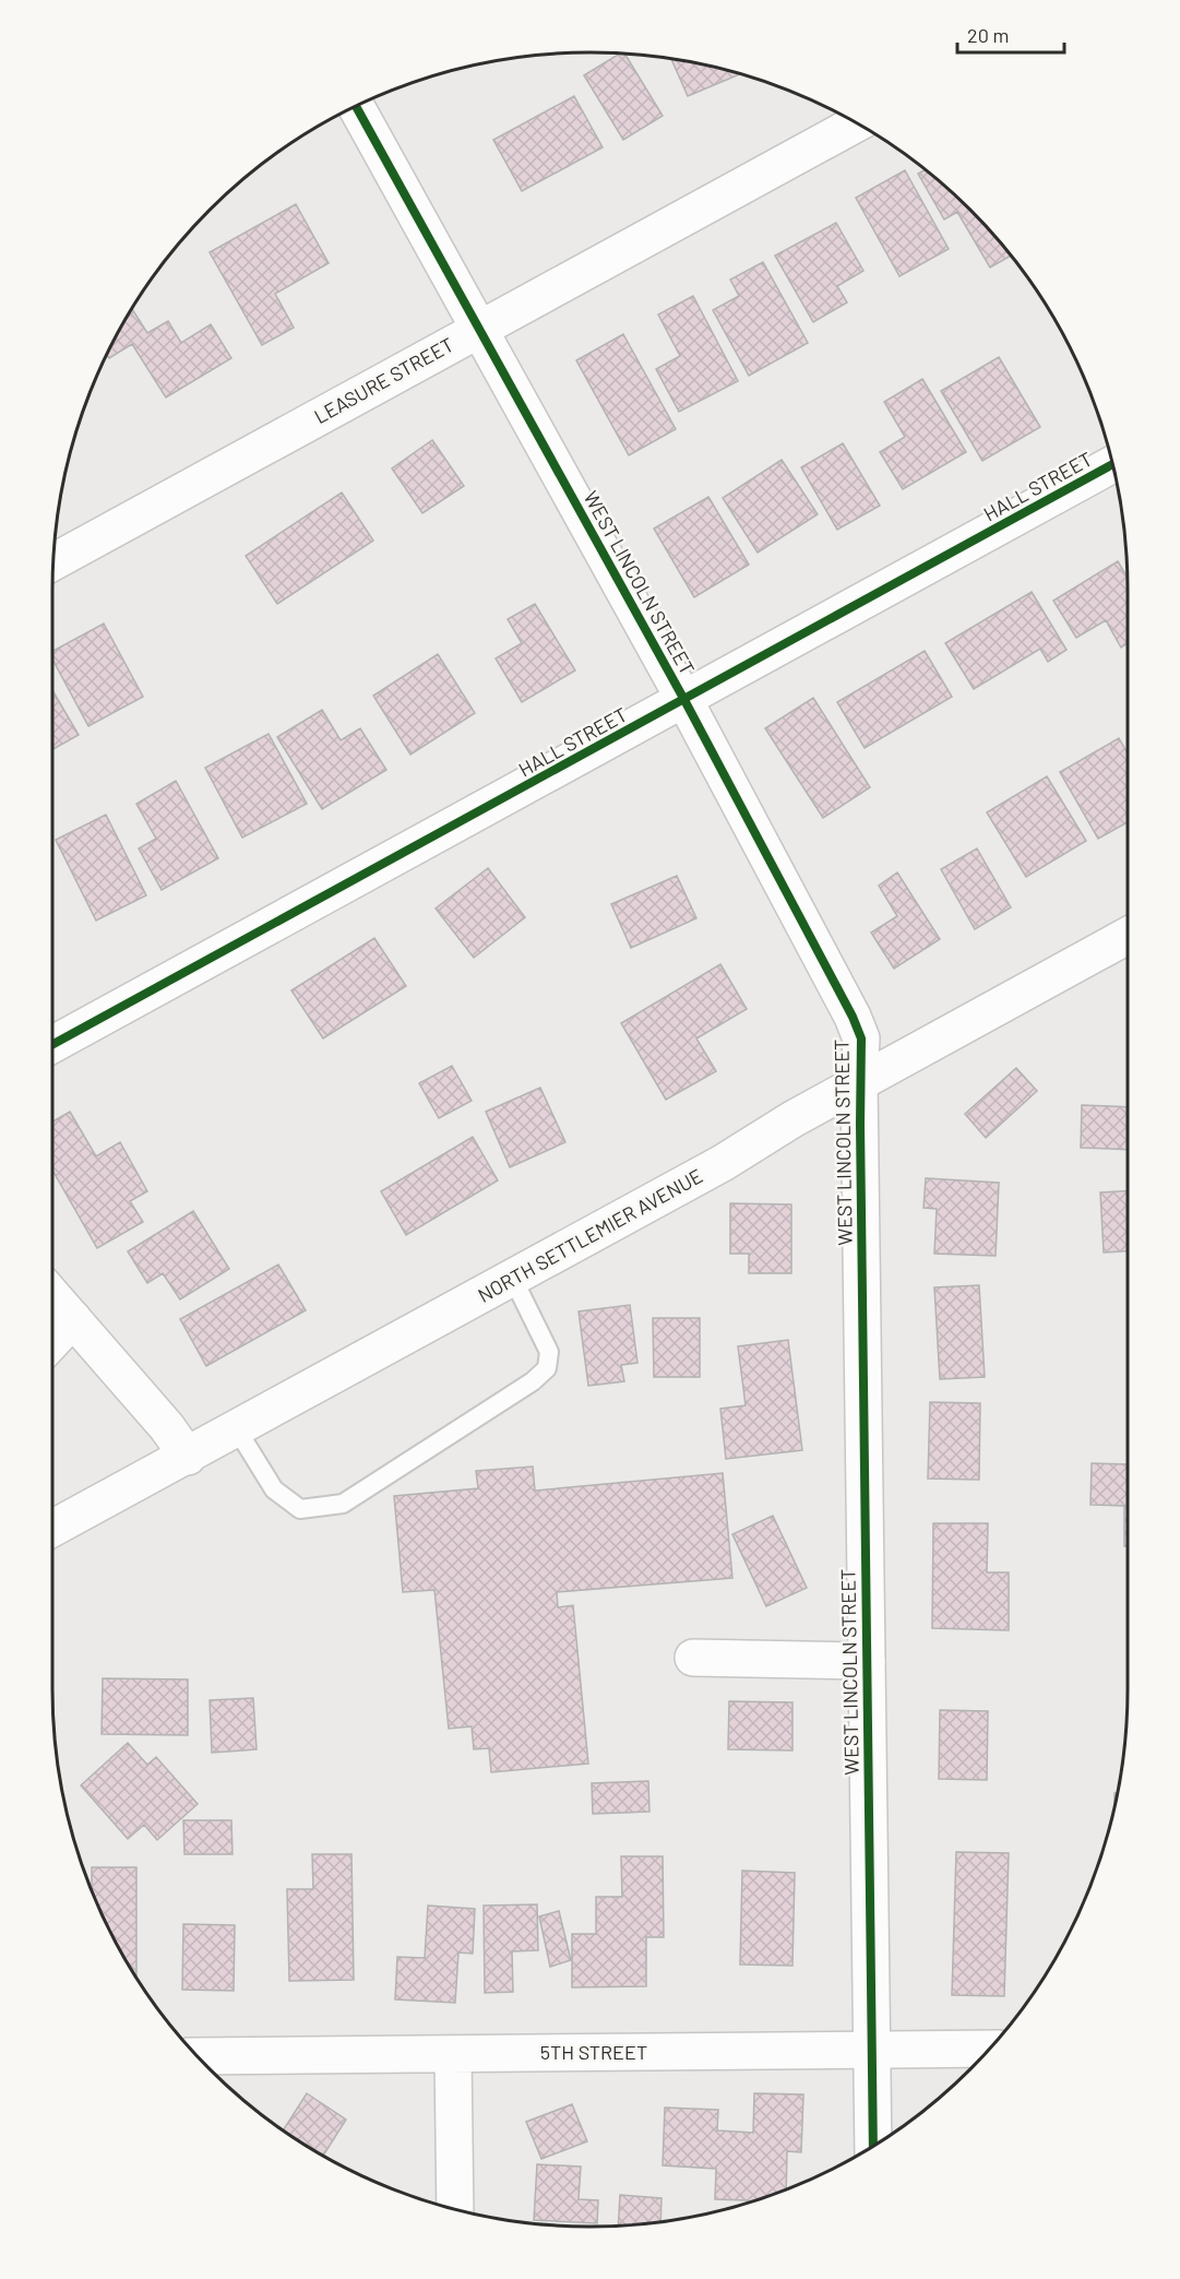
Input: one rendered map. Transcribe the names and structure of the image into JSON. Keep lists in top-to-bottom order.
{
  "streets": {
    "street": [
      "LEASURE STREET",
      "HALL STREET",
      "WEST LINCOLN STREET",
      "NORTH SETTLEMIER AVENUE",
      "5TH STREET"
    ]
  },
  "crossings": [
    ["LEASURE STREET", "WEST LINCOLN STREET"],
    ["HALL STREET", "WEST LINCOLN STREET"],
    ["WEST LINCOLN STREET", "NORTH SETTLEMIER AVENUE"],
    ["WEST LINCOLN STREET", "5TH STREET"]
  ],
  "scale_bar": "20 m"
}
